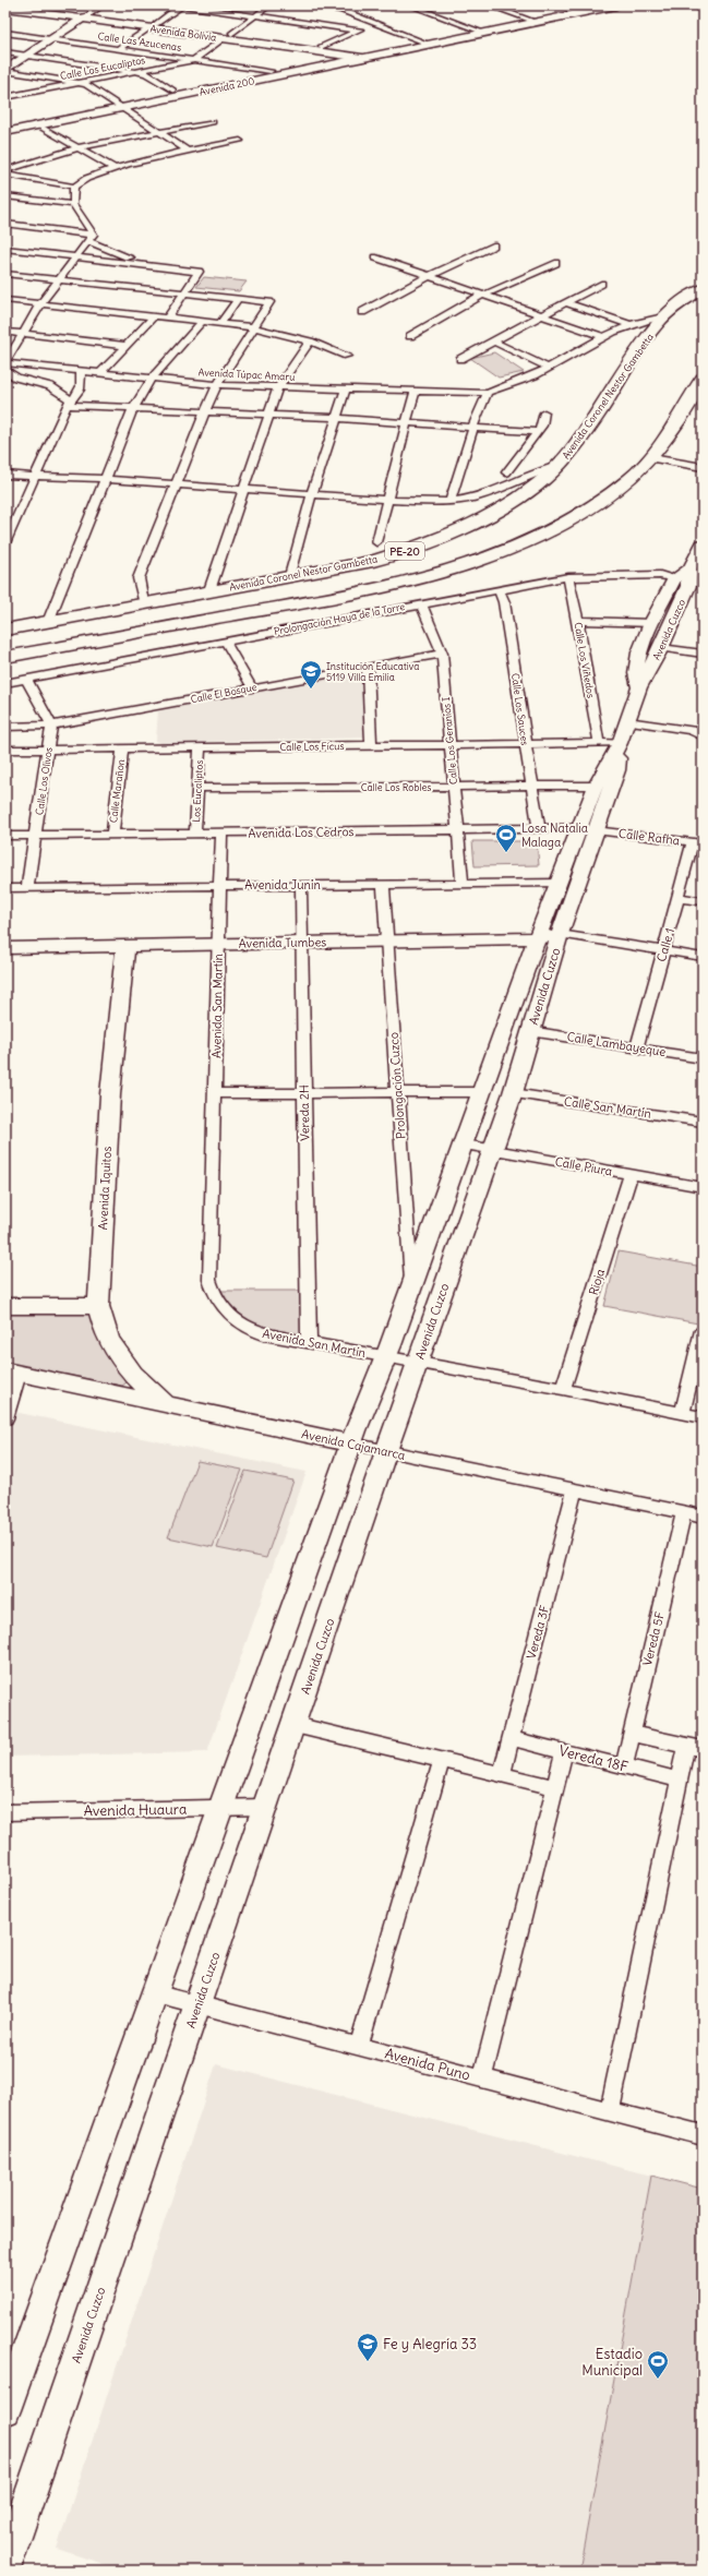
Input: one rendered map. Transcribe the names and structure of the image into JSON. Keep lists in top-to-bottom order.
{
  "streets": {
    "highway": ["Avenida Coronel Nestor Gambetta", "PE-20"],
    "main road": ["Avenida 200"],
    "street": [
      "Avenida Bolivia",
      "Calle Las Azucenas",
      "Calle Los Eucaliptos",
      "Avenida Túpac Amaru",
      "Prolongación Haya de la Torre",
      "Avenida Cuzco",
      "Calle Los Viñedos",
      "Calle El Bosque",
      "Calle Los Sauces",
      "Calle Los Geranios I",
      "Calle Los Ficus",
      "Calle Los Olivos",
      "Calle Los Robles",
      "Calle Marañon",
      "Los Eucaliptos",
      "Avenida Los Cedros",
      "Calle Rafha",
      "Avenida Junín",
      "Avenida Tumbes",
      "Calle 1",
      "Avenida San Martín",
      "Calle Lambayeque",
      "Prolongación Cuzco",
      "Calle San Martín",
      "Vereda 2H",
      "Calle Piura",
      "Avenida Iquitos",
      "Rioja",
      "Avenida Cajamarca",
      "Vereda 3F",
      "Vereda 5F",
      "Vereda 18F",
      "Avenida Huaura",
      "Avenida Puno"
    ]
  },
  "crossings": [
    ["Avenida Bolivia", "Calle Los Eucaliptos"],
    ["Avenida Bolivia", "Avenida 200"],
    ["Calle Las Azucenas", "Calle Los Eucaliptos"],
    ["Calle Las Azucenas", "Avenida 200"],
    ["Avenida Túpac Amaru", "Avenida Coronel Nestor Gambetta"],
    ["Prolongación Haya de la Torre", "Avenida Cuzco"],
    ["Prolongación Haya de la Torre", "Calle Los Viñedos"],
    ["Prolongación Haya de la Torre", "Calle Los Sauces"],
    ["Prolongación Haya de la Torre", "Calle Los Geranios I"],
    ["Avenida Cuzco", "Calle Los Ficus"],
    ["Avenida Cuzco", "Calle Los Robles"],
    ["Avenida Cuzco", "Avenida Los Cedros"],
    ["Avenida Cuzco", "Calle Rafha"],
    ["Avenida Cuzco", "Avenida Junín"],
    ["Avenida Cuzco", "Avenida Tumbes"],
    ["Avenida Cuzco", "Avenida San Martín"],
    ["Avenida Cuzco", "Calle Lambayeque"],
    ["Avenida Cuzco", "Prolongación Cuzco"],
    ["Avenida Cuzco", "Calle San Martín"],
    ["Avenida Cuzco", "Calle Piura"],
    ["Avenida Cuzco", "Avenida Cajamarca"],
    ["Avenida Cuzco", "Avenida Huaura"],
    ["Avenida Cuzco", "Avenida Puno"],
    ["Calle Los Viñedos", "Calle Los Ficus"],
    ["Calle El Bosque", "Calle Los Geranios I"],
    ["Calle El Bosque", "Calle Los Olivos"],
    ["Calle Los Sauces", "Calle Los Ficus"],
    ["Calle Los Sauces", "Calle Los Robles"],
    ["Calle Los Sauces", "Avenida Los Cedros"],
    ["Calle Los Geranios I", "Calle Los Ficus"],
    ["Calle Los Geranios I", "Calle Los Robles"],
    ["Calle Los Geranios I", "Avenida Los Cedros"],
    ["Calle Los Geranios I", "Avenida Junín"],
    ["Calle Los Ficus", "Calle Los Olivos"],
    ["Calle Los Ficus", "Calle Marañon"],
    ["Calle Los Ficus", "Los Eucaliptos"],
    ["Calle Los Olivos", "Avenida Los Cedros"],
    ["Calle Los Olivos", "Avenida Junín"],
    ["Calle Los Robles", "Los Eucaliptos"],
    ["Calle Marañon", "Avenida Los Cedros"],
    ["Los Eucaliptos", "Avenida Los Cedros"],
    ["Avenida Los Cedros", "Calle Rafha"],
    ["Avenida Los Cedros", "Avenida San Martín"],
    ["Calle Rafha", "Calle 1"],
    ["Avenida Junín", "Avenida San Martín"],
    ["Avenida Junín", "Prolongación Cuzco"],
    ["Avenida Junín", "Vereda 2H"],
    ["Avenida Tumbes", "Avenida San Martín"],
    ["Avenida Tumbes", "Prolongación Cuzco"],
    ["Avenida Tumbes", "Vereda 2H"],
    ["Avenida Tumbes", "Avenida Iquitos"],
    ["Calle 1", "Calle Lambayeque"],
    ["Avenida San Martín", "Vereda 2H"],
    ["Avenida San Martín", "Rioja"],
    ["Calle Piura", "Rioja"],
    ["Avenida Iquitos", "Avenida Cajamarca"],
    ["Avenida Cajamarca", "Vereda 3F"],
    ["Avenida Cajamarca", "Vereda 5F"],
    ["Vereda 3F", "Vereda 18F"],
    ["Vereda 5F", "Vereda 18F"]
  ],
  "places": {
    "school or university": ["Institución Educativa 5119 Villa Emilia", "Fe y Alegría 33"],
    "sports": ["Losa Natalia Malaga", "Estadio Municipal"]
  }
}
